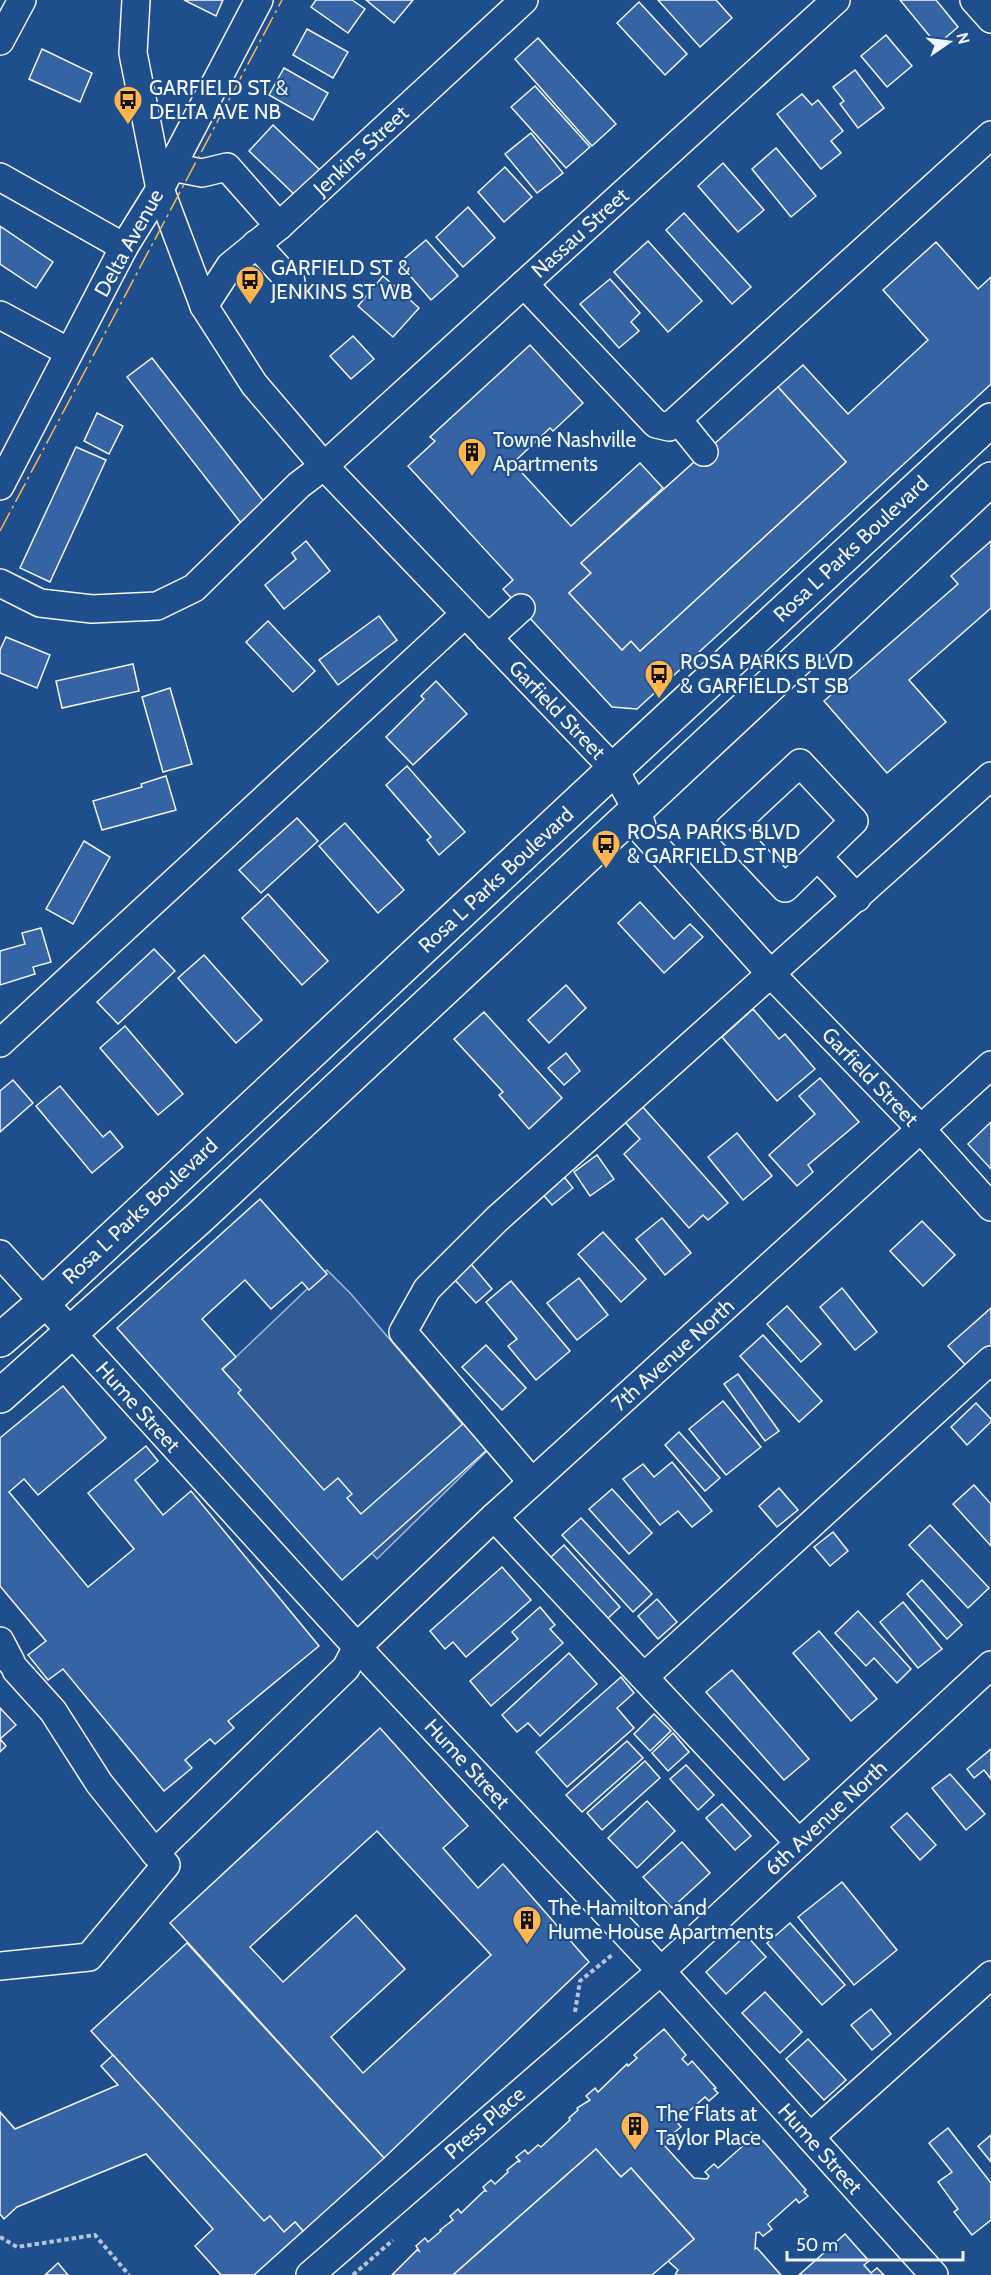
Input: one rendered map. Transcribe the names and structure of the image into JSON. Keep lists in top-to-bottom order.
{
  "streets": {
    "main road": ["Rosa L Parks Boulevard"],
    "street": [
      "Jenkins Street",
      "Nassau Street",
      "Delta Avenue",
      "Garfield Street",
      "7th Avenue North",
      "Hume Street",
      "6th Avenue North",
      "Press Place"
    ]
  },
  "crossings": [
    ["Jenkins Street", "Garfield Street"],
    ["Nassau Street", "Garfield Street"],
    ["Delta Avenue", "Garfield Street"],
    ["Rosa L Parks Boulevard", "Garfield Street"],
    ["Rosa L Parks Boulevard", "Hume Street"],
    ["Garfield Street", "7th Avenue North"],
    ["7th Avenue North", "Hume Street"],
    ["Hume Street", "6th Avenue North"],
    ["Hume Street", "Press Place"],
    ["6th Avenue North", "Press Place"]
  ],
  "places": {
    "bus stop": [
      "GARFIELD ST & DELTA AVE NB",
      "GARFIELD ST & JENKINS ST WB",
      "ROSA PARKS BLVD & GARFIELD ST SB",
      "ROSA PARKS BLVD & GARFIELD ST NB"
    ],
    "building": ["Towne Nashville Apartments", "The Hamilton and Hume House Apartments", "The Flats at Taylor Place"]
  },
  "scale_bar": "50 m",
  "north": "right"
}
